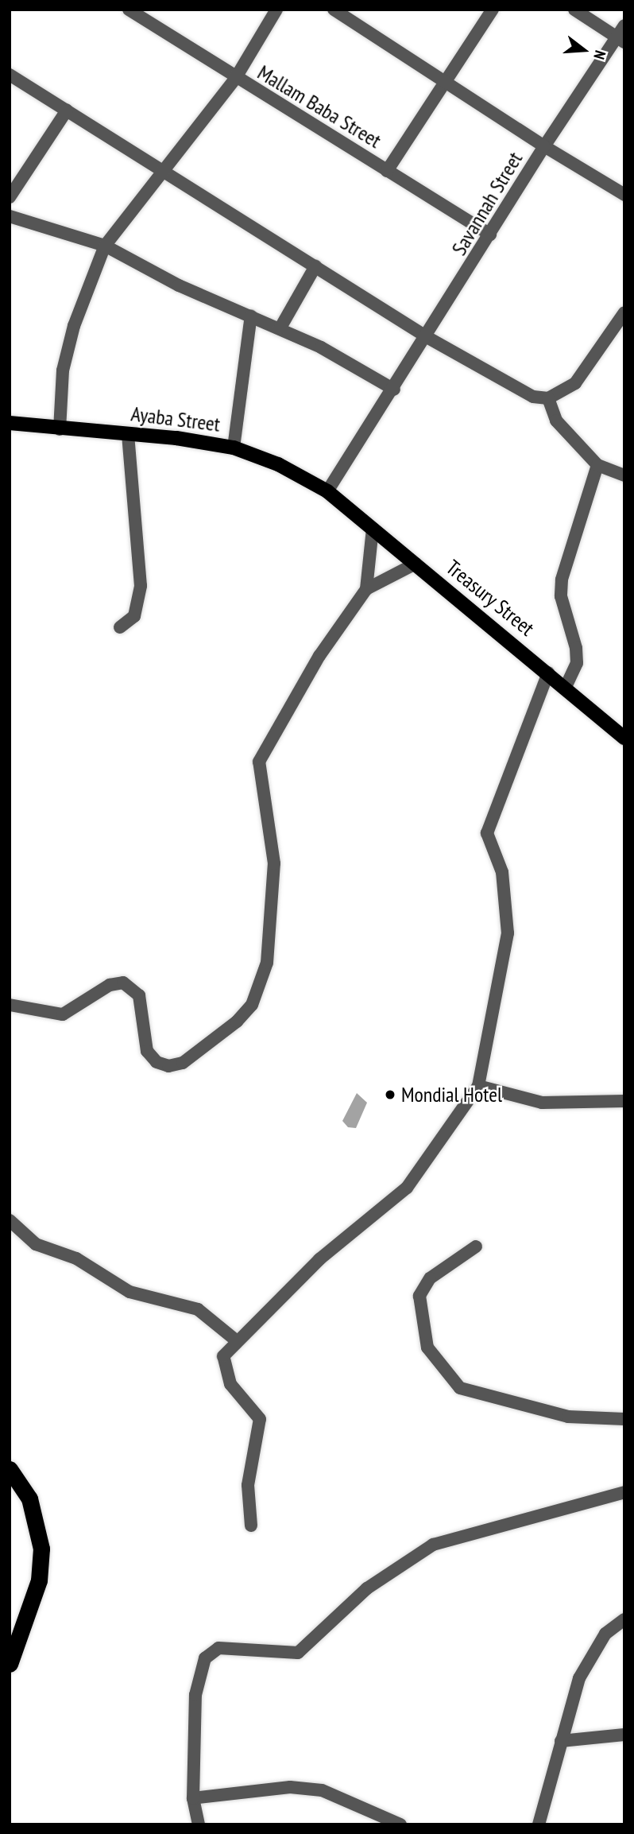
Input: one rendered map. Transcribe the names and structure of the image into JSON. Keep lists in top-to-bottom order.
{
  "streets": {
    "main road": ["Ayaba Street", "Treasury Street"],
    "street": ["Mallam Baba Street", "Savannah Street"]
  },
  "crossings": [
    ["Mallam Baba Street", "Savannah Street"],
    ["Savannah Street", "Ayaba Street"],
    ["Savannah Street", "Treasury Street"],
    ["Ayaba Street", "Treasury Street"]
  ],
  "places": ["Mondial Hotel"],
  "north": "right"
}
